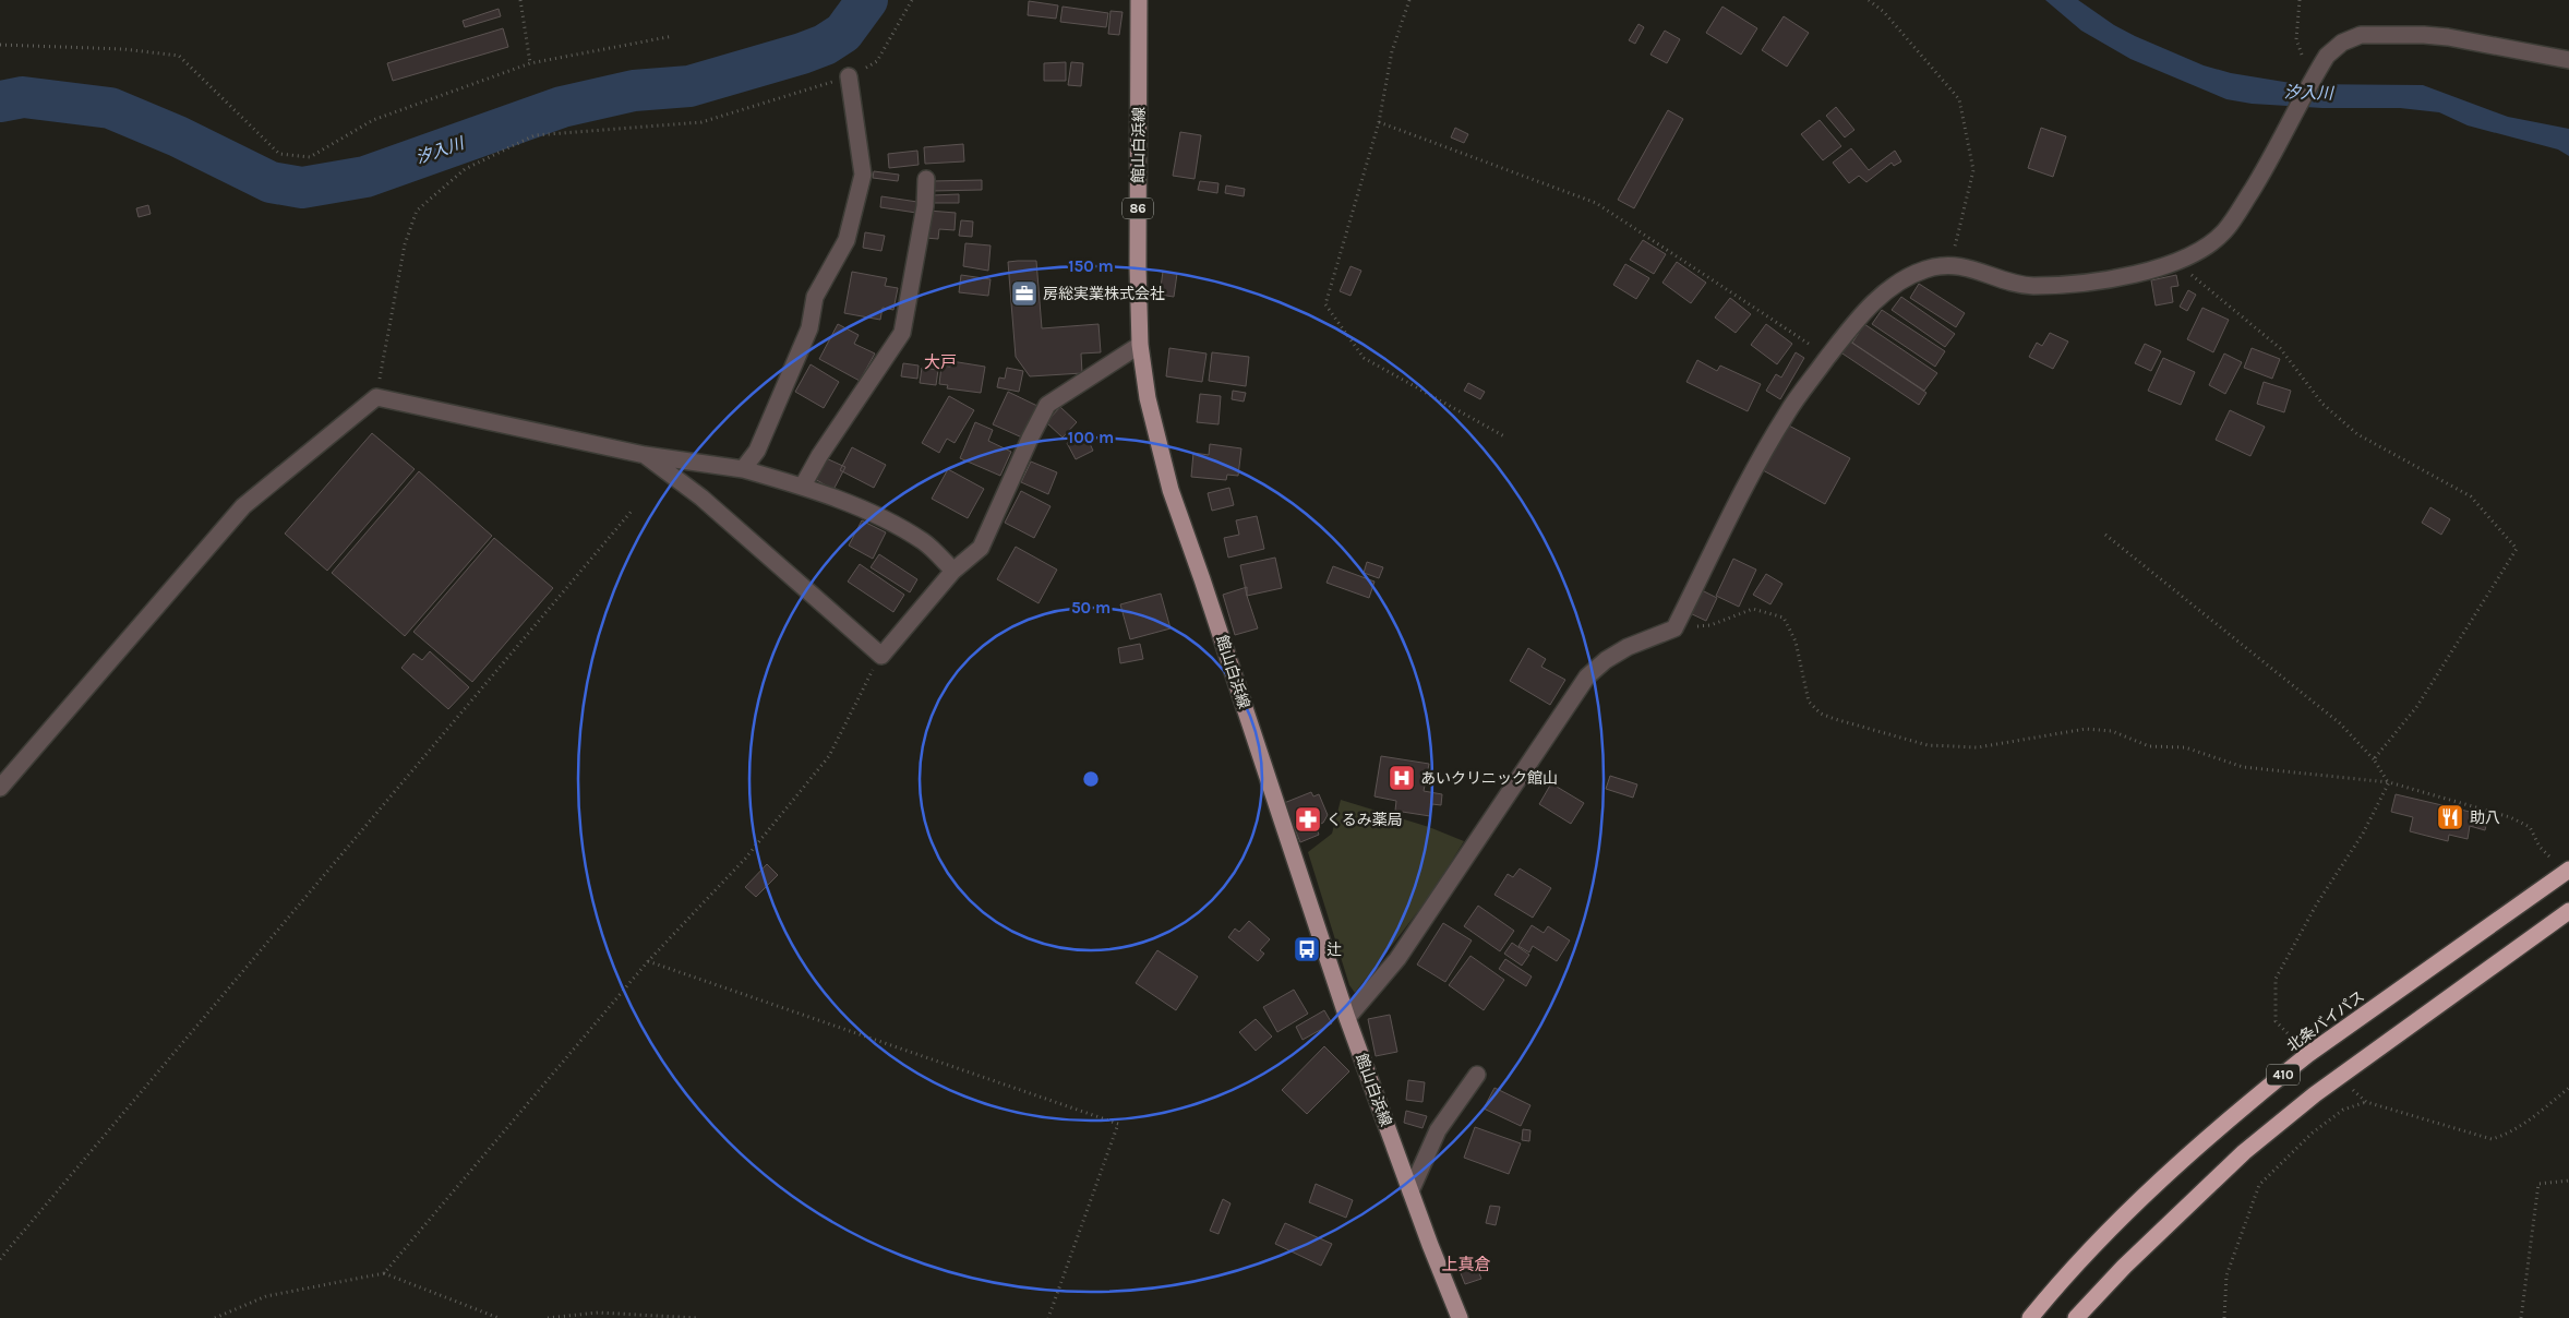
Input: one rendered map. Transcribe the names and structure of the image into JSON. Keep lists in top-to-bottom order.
{
  "streets": {
    "highway": ["北条バイパス", "410"],
    "main road": ["館山白浜線", "86"]
  },
  "districts": ["大戸", "上真倉"],
  "water": ["汐入川"],
  "places": {
    "office": ["房総実業株式会社"],
    "hospital": ["あいクリニック館山"],
    "restaurant": ["助八"],
    "pharmacy": ["くるみ薬局"],
    "bus stop": ["辻"]
  },
  "rings": ["150 m", "100 m", "50 m"]
}
